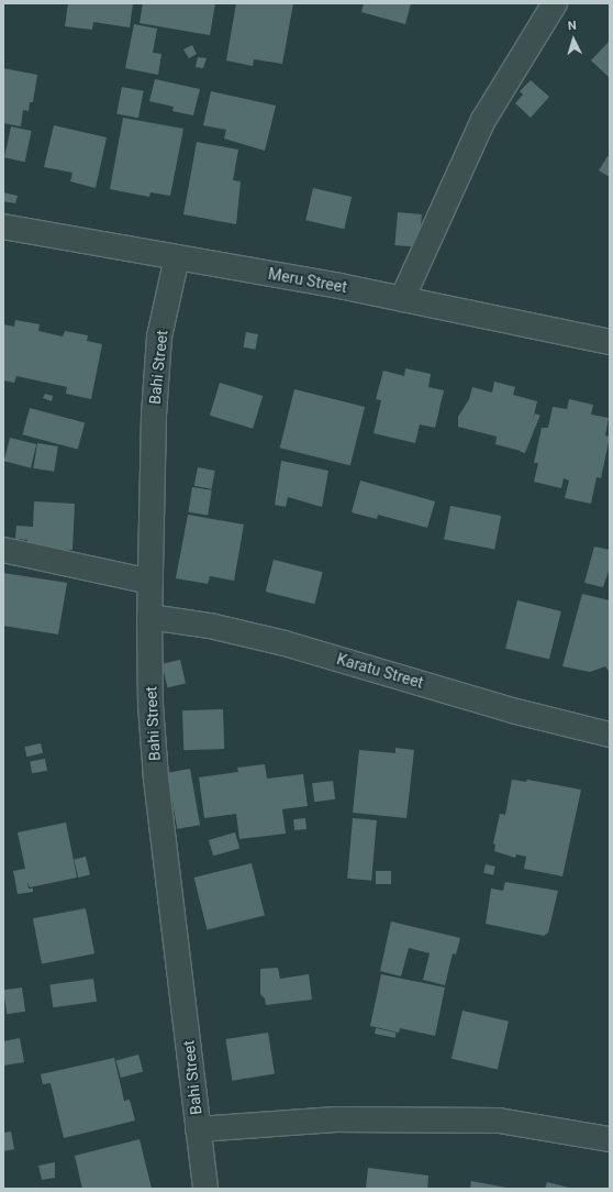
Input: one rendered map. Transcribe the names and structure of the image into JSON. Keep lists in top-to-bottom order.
{
  "streets": {
    "street": ["Meru Street", "Bahi Street", "Karatu Street"]
  },
  "crossings": [
    ["Meru Street", "Bahi Street"],
    ["Bahi Street", "Karatu Street"]
  ],
  "north": "top"
}
